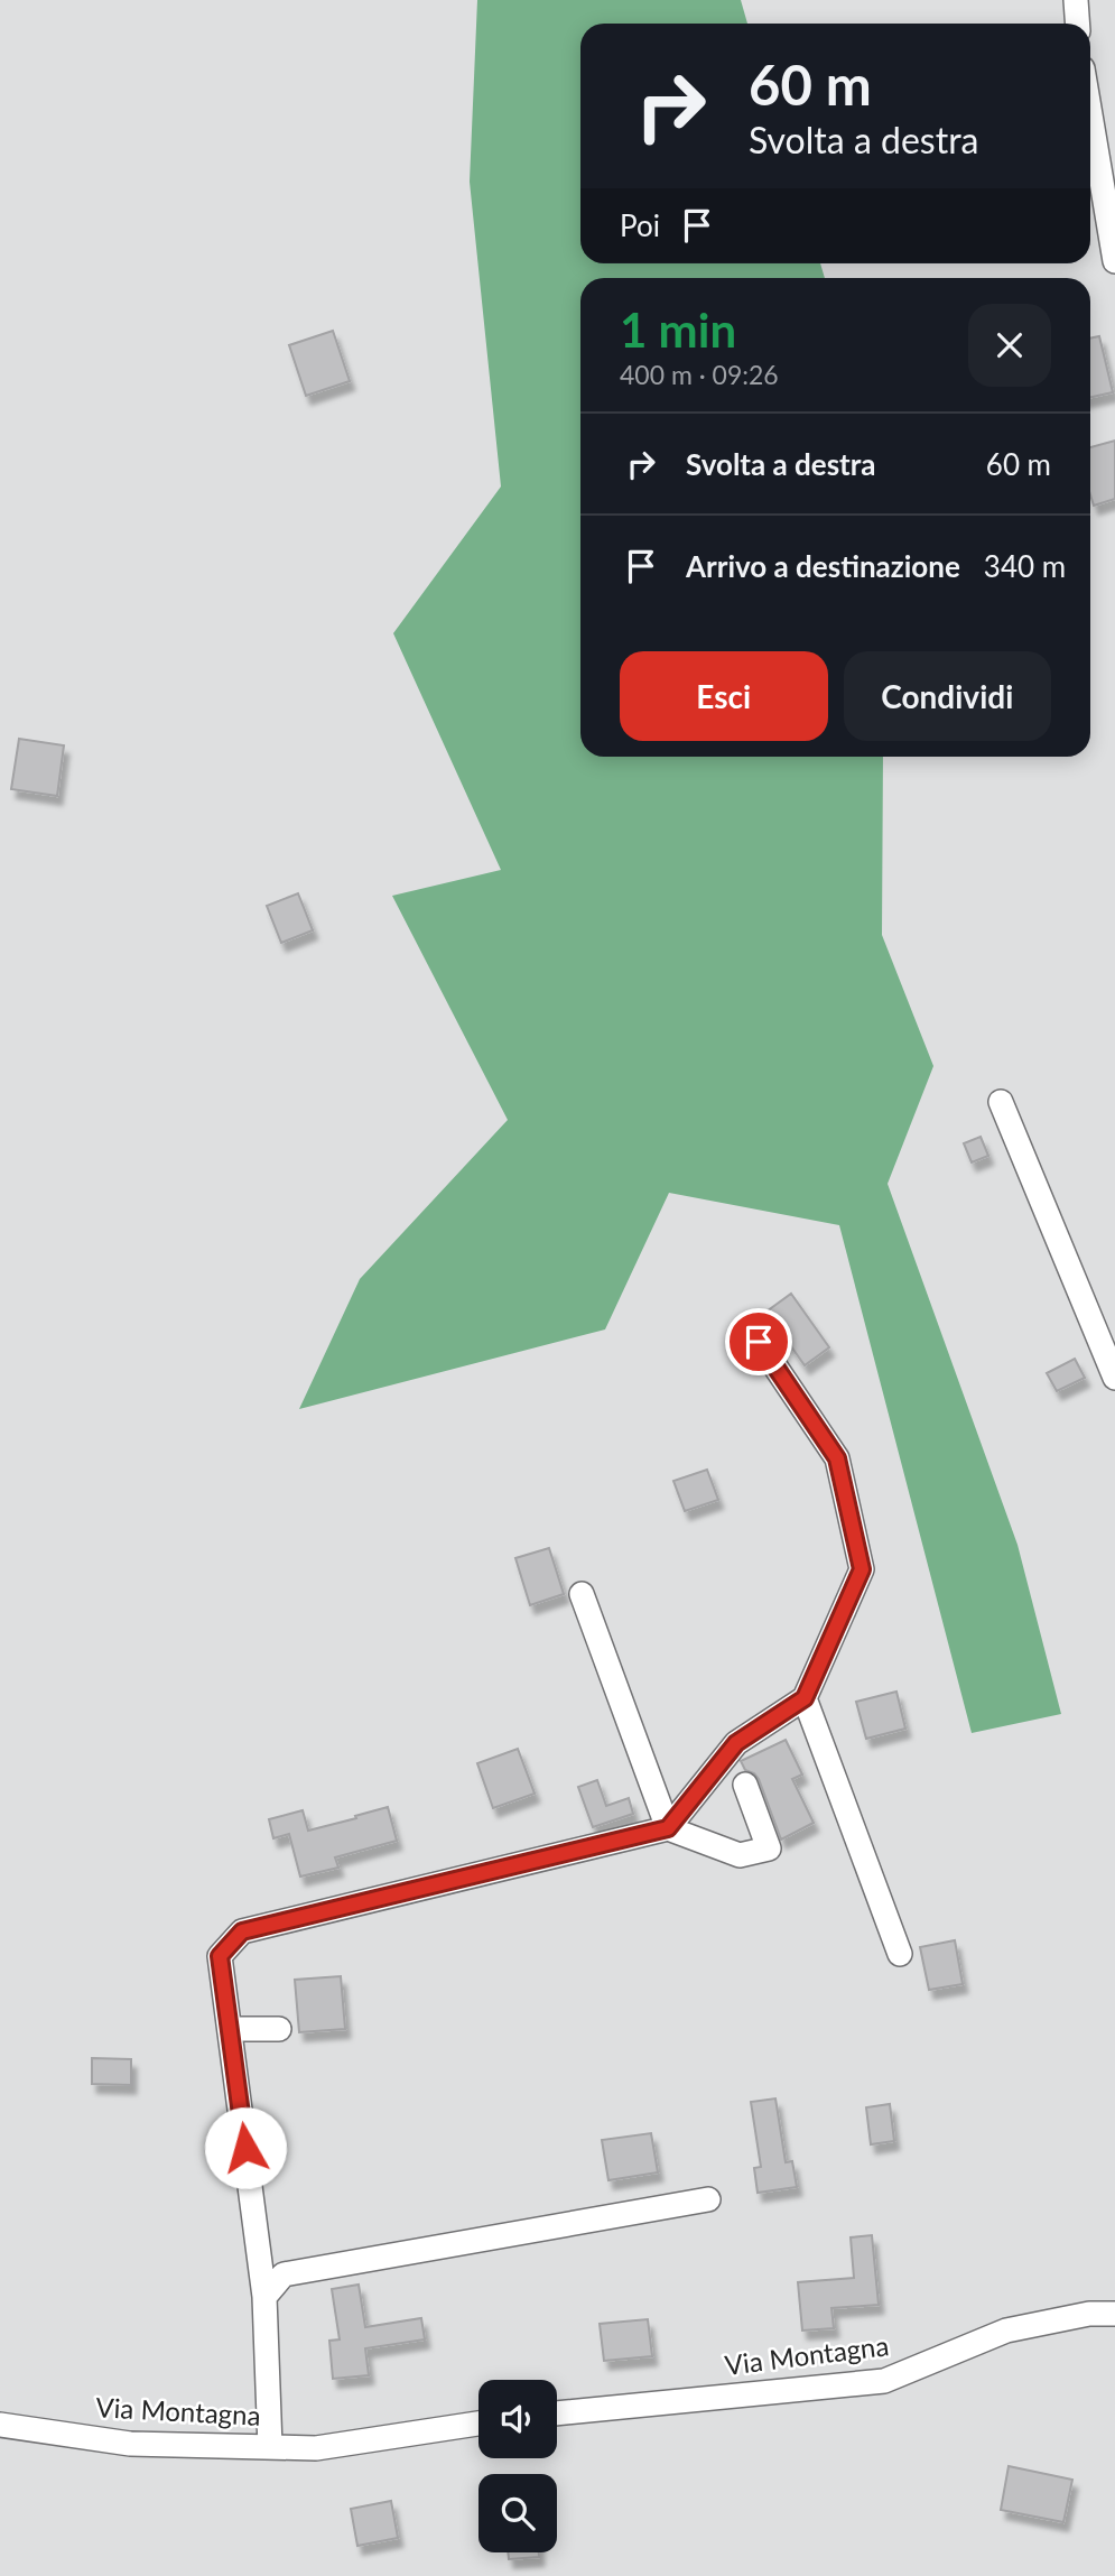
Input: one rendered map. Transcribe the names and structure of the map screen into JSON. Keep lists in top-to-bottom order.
{
  "streets": {
    "street": ["Via Montagna"]
  },
  "page": {
    "turn": ["60 m", "Svolta a destra"],
    "then": "Poi",
    "heading": ["1 min", "400 m · 09:26"],
    "list": [
      {
        "name": "Svolta a destra",
        "value": "60 m"
      },
      {
        "name": "Arrivo a destinazione",
        "value": "340 m"
      }
    ],
    "buttons": ["Esci", "Condividi"]
  }
}
